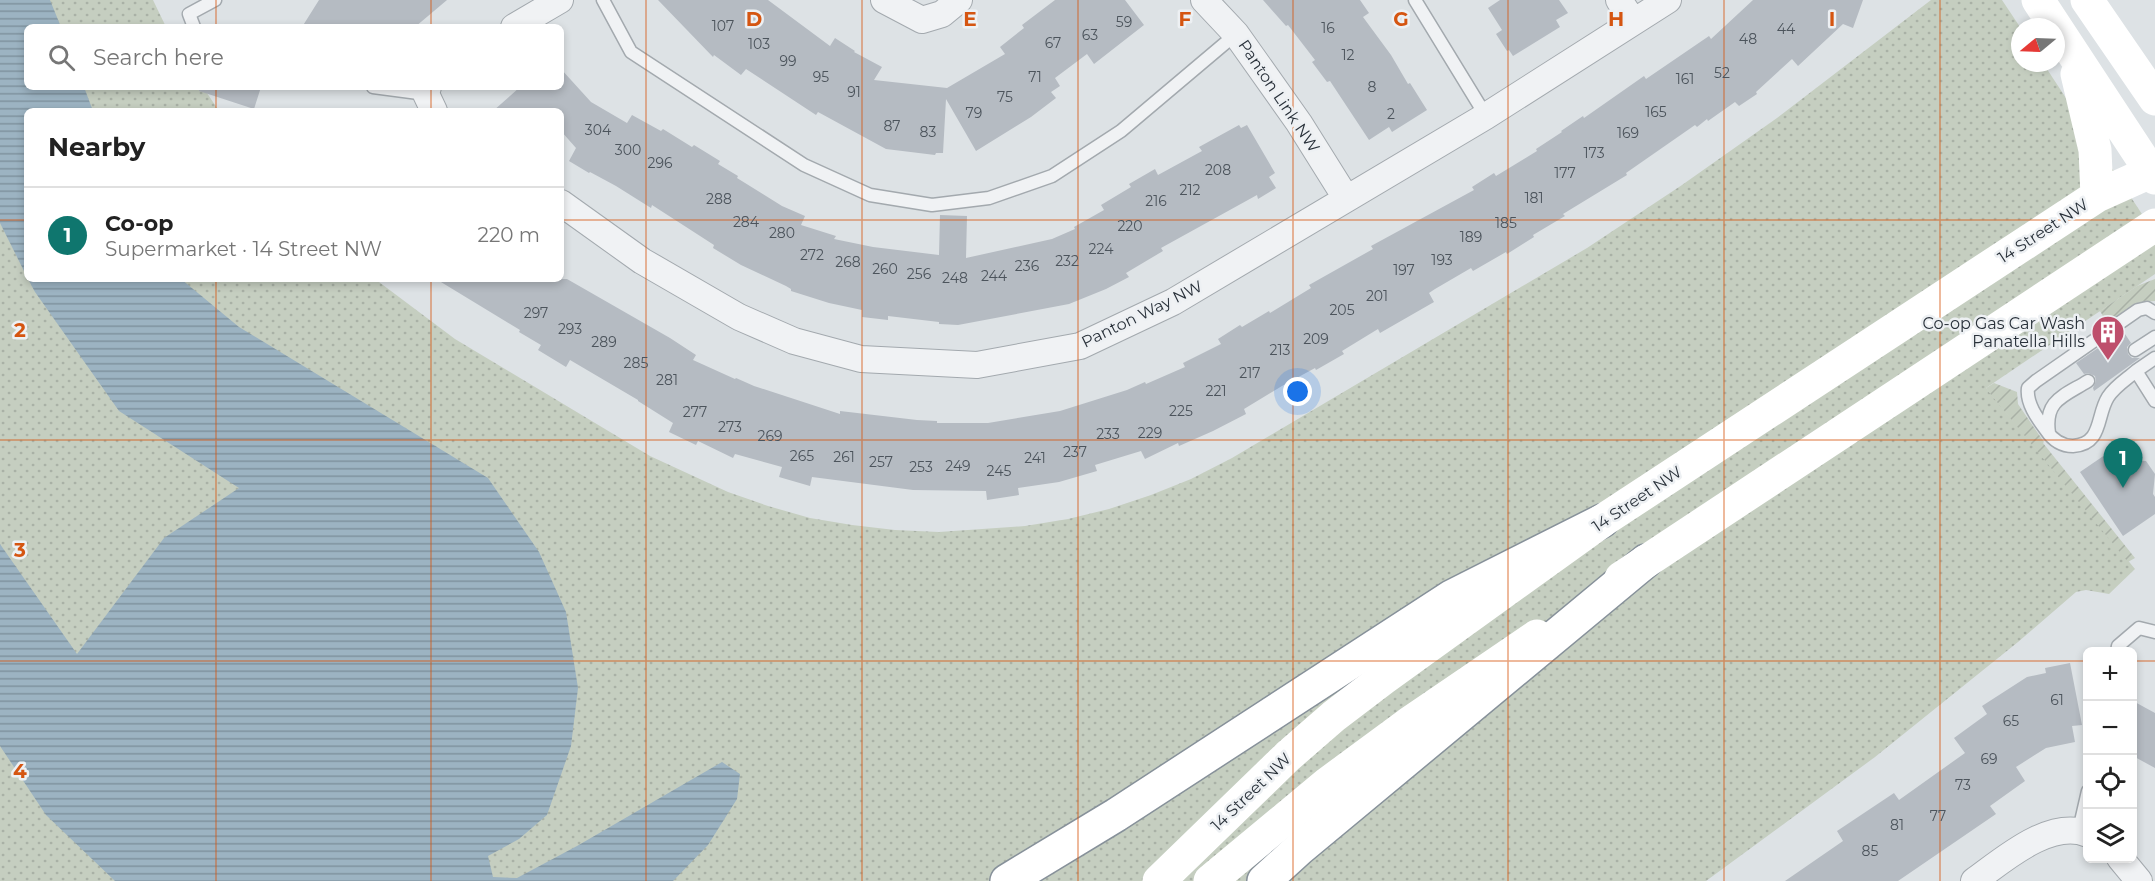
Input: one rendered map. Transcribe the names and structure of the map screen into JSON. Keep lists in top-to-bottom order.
{
  "streets": {
    "main road": ["14 Street NW"],
    "street": ["Panton Link NW", "Panton Way NW"]
  },
  "crossings": [
    ["Panton Link NW", "Panton Way NW"]
  ],
  "places": {
    "building": ["Co-op Gas Car Wash Panatella Hills"]
  },
  "house_numbers": [
    "59",
    "107",
    "16",
    "44",
    "63",
    "48",
    "67",
    "103",
    "12",
    "99",
    "52",
    "95",
    "71",
    "161",
    "8",
    "91",
    "75",
    "165",
    "79",
    "2",
    "87",
    "304",
    "83",
    "169",
    "300",
    "173",
    "296",
    "208",
    "177",
    "212",
    "181",
    "288",
    "216",
    "284",
    "185",
    "220",
    "280",
    "189",
    "224",
    "272",
    "193",
    "232",
    "268",
    "236",
    "260",
    "197",
    "256",
    "244",
    "248",
    "201",
    "205",
    "297",
    "293",
    "209",
    "289",
    "213",
    "285",
    "217",
    "281",
    "221",
    "225",
    "277",
    "273",
    "229",
    "233",
    "269",
    "237",
    "265",
    "261",
    "241",
    "257",
    "249",
    "253",
    "245",
    "61",
    "65",
    "69",
    "73",
    "77",
    "81",
    "85"
  ],
  "north": "left",
  "page": {
    "search": "Search here",
    "heading": "Nearby",
    "list": [
      {
        "mark": "1",
        "name": "Co-op",
        "note": "Supermarket · 14 Street NW",
        "value": "220 m"
      }
    ],
    "pins": "1",
    "map_buttons": ["+", "−"]
  },
  "grid": {
    "columns": [
      "D",
      "E",
      "F",
      "G",
      "H",
      "I"
    ],
    "rows": ["2", "3", "4"]
  }
}
